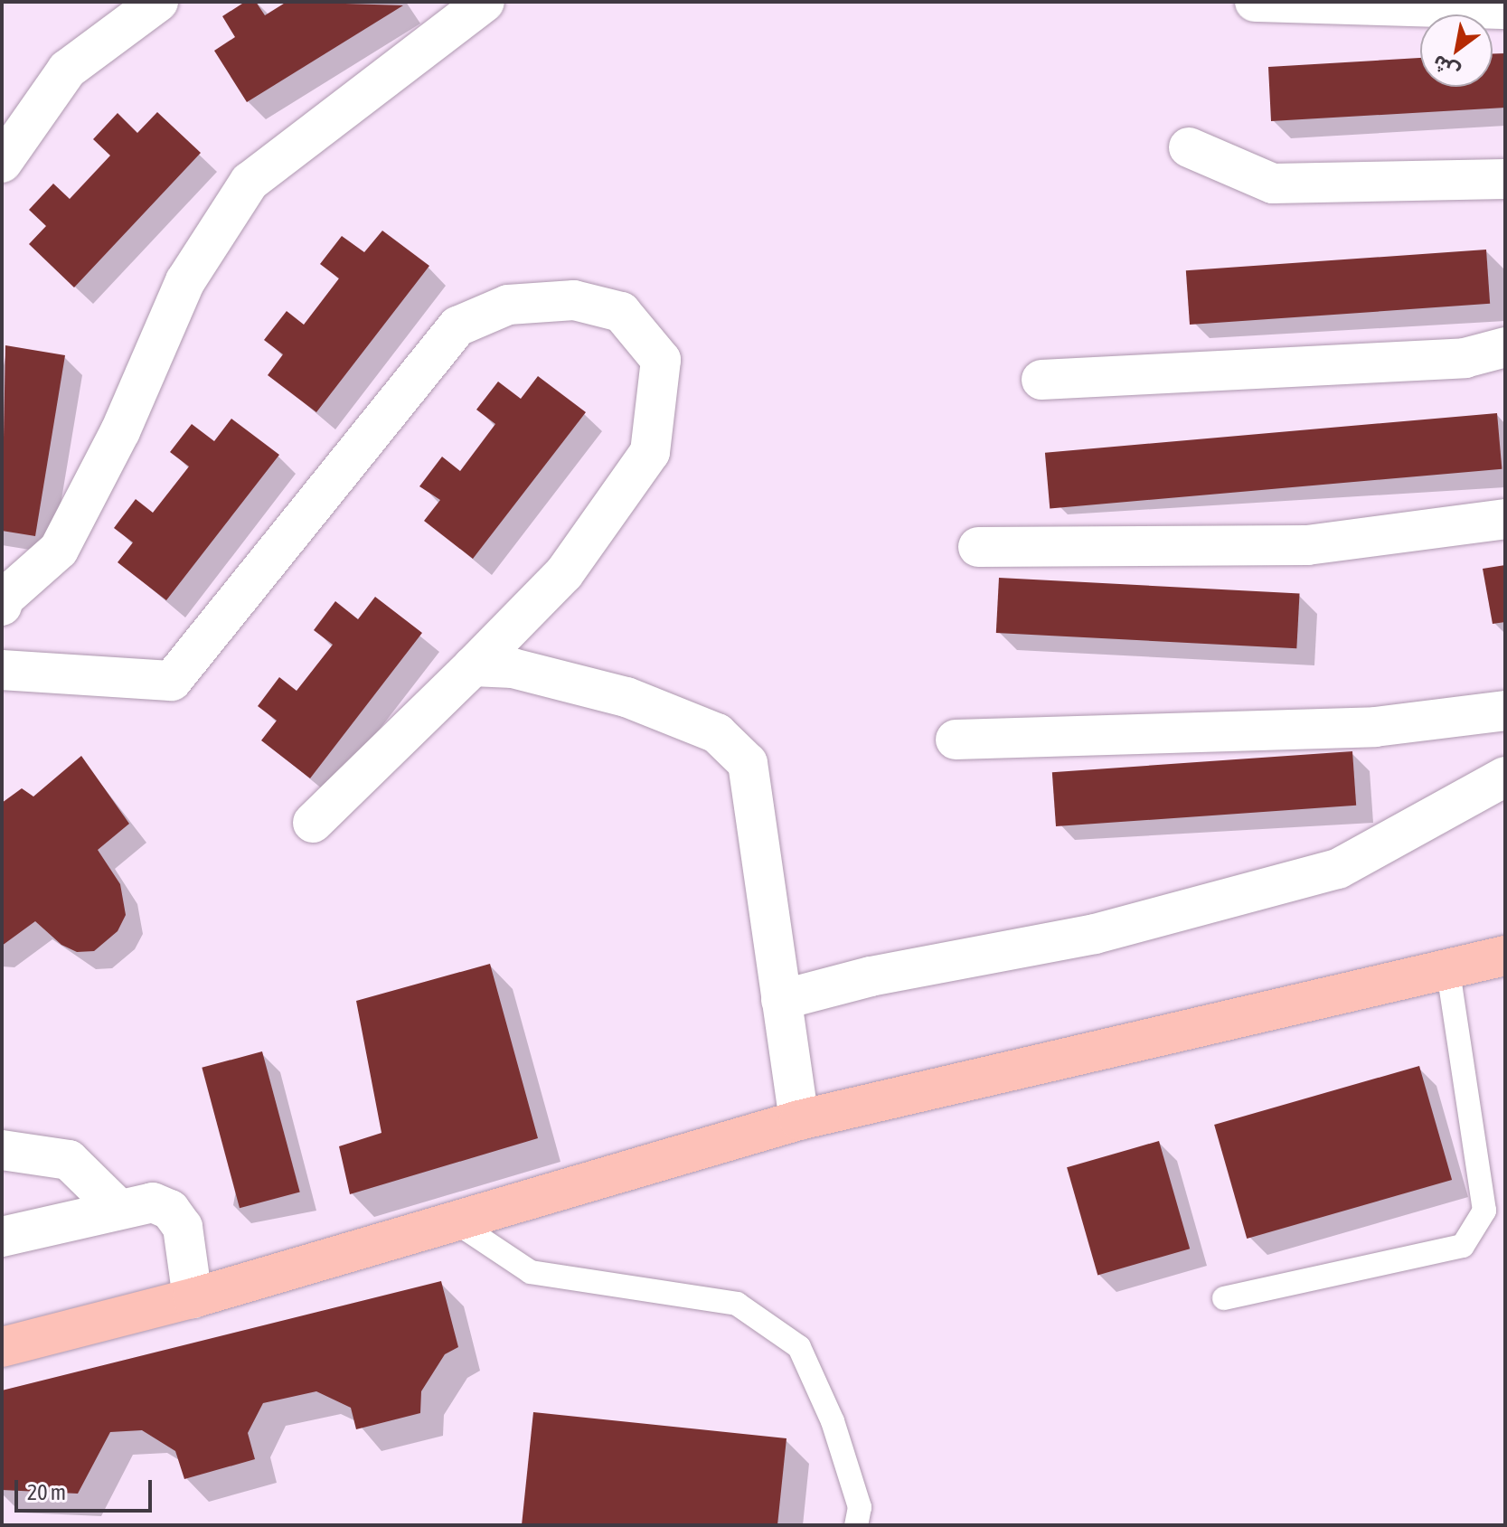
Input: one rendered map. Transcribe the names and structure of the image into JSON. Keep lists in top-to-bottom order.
{
  "scale_bar": "20 m",
  "north": "bottom left"
}
